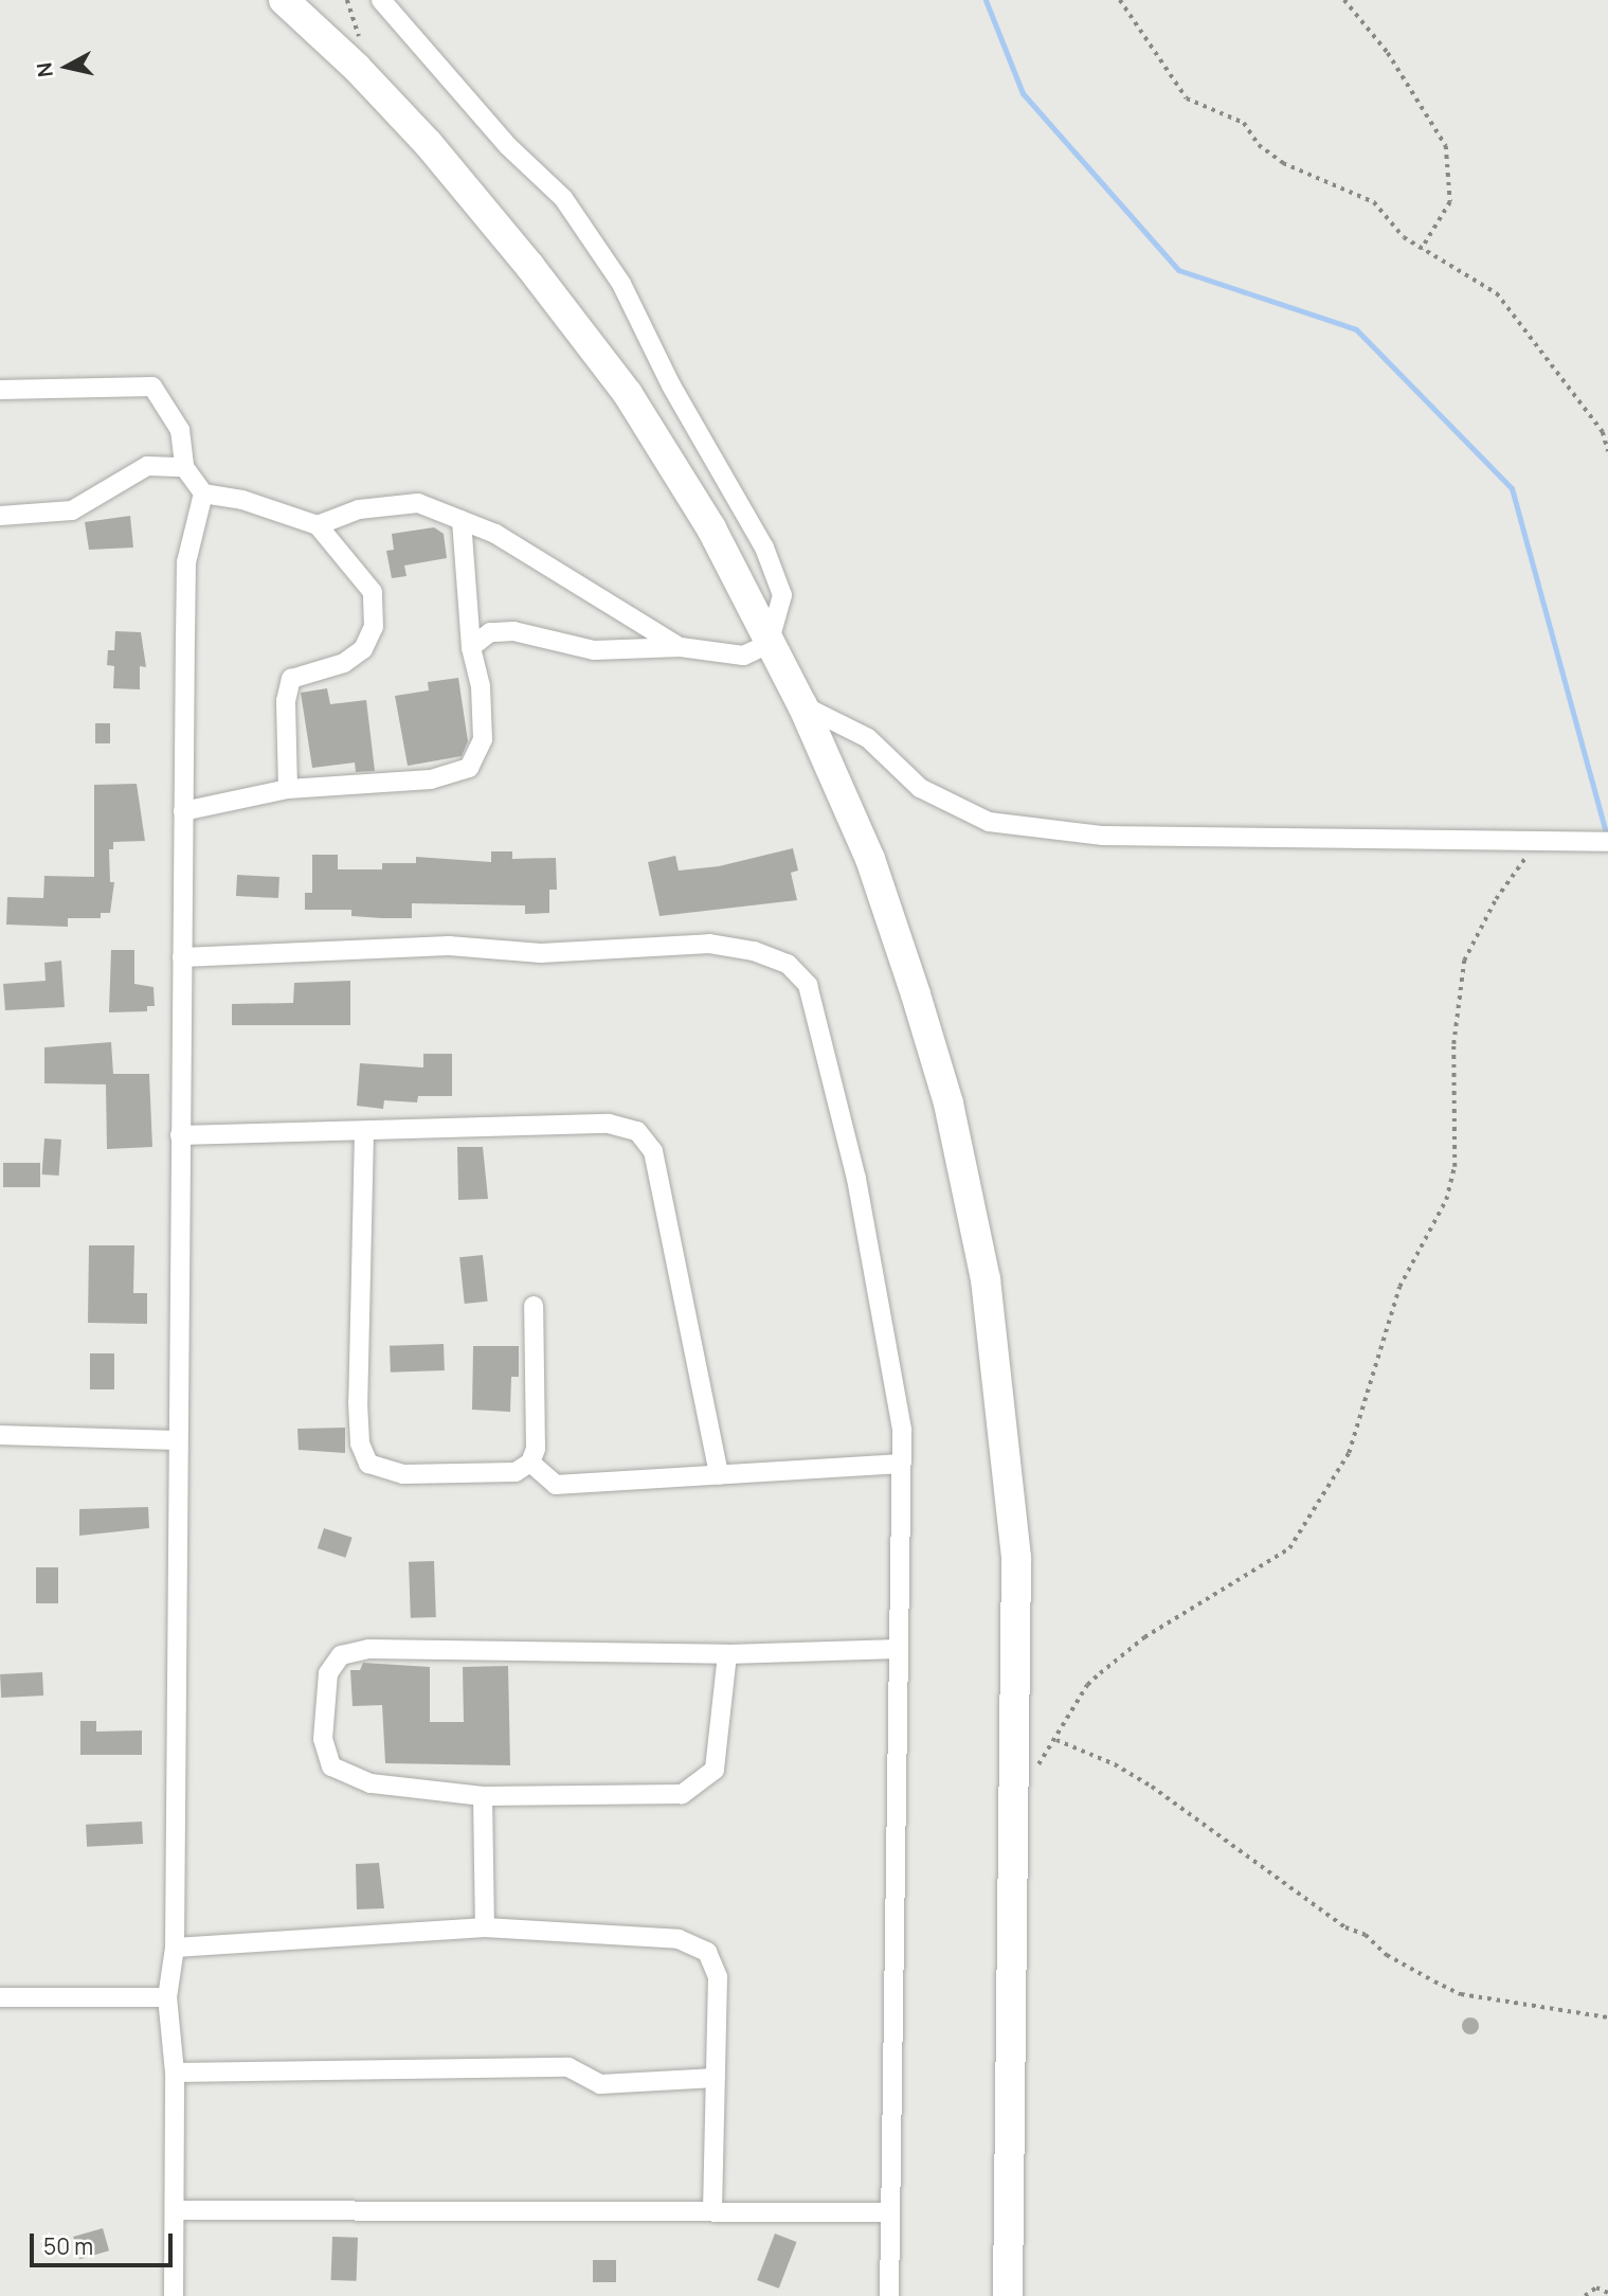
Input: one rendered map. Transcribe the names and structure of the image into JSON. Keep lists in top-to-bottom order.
{
  "scale_bar": "50 m",
  "north": "left"
}
